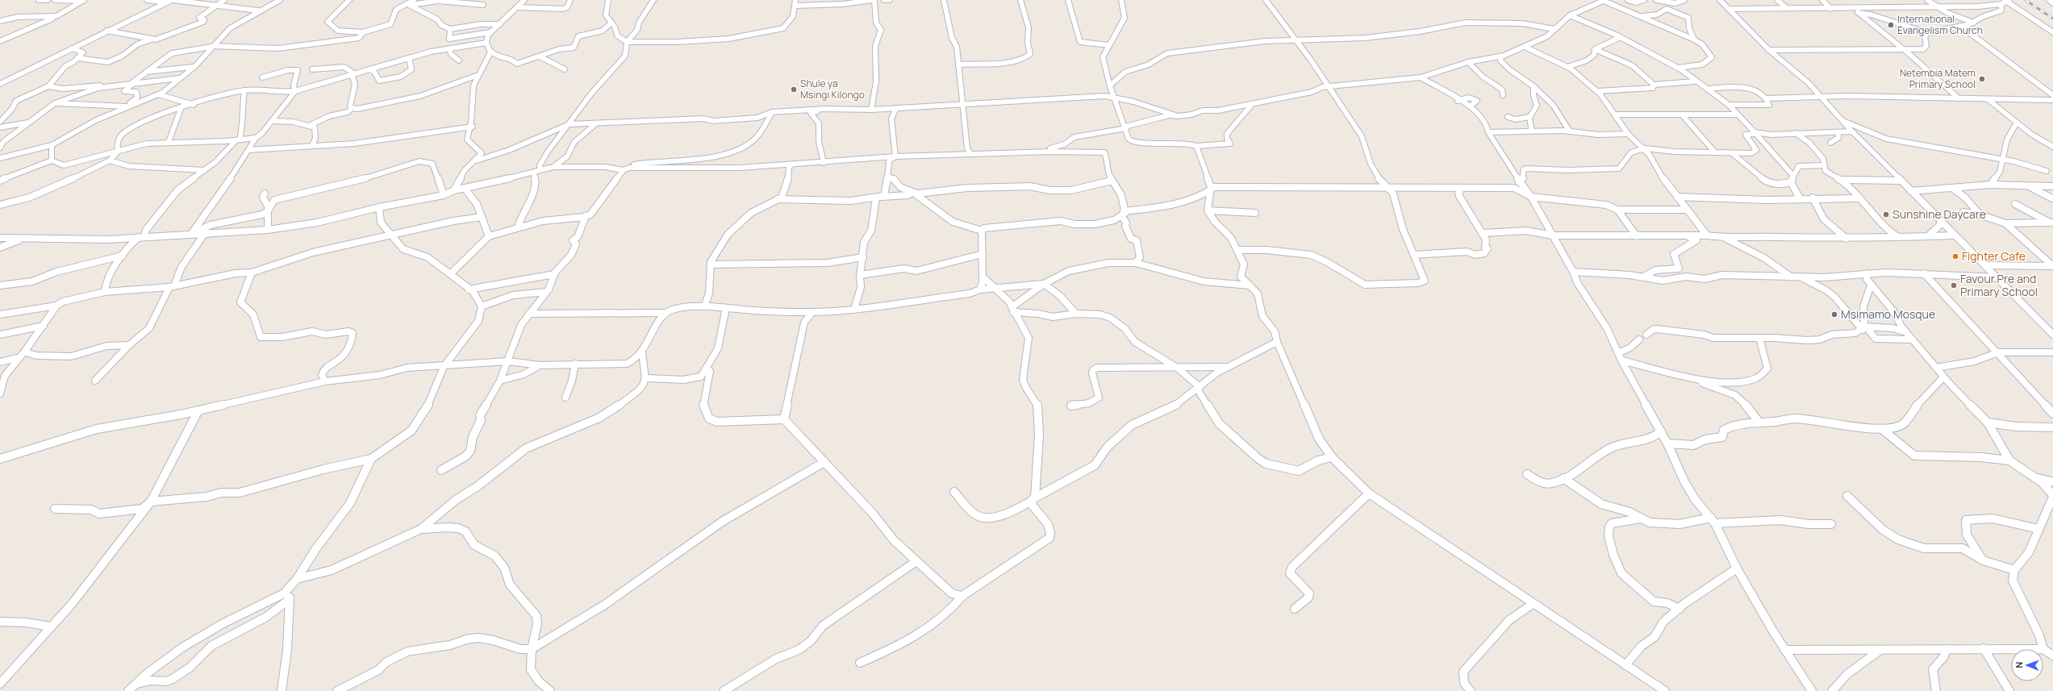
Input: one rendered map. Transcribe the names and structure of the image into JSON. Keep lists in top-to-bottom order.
{
  "places": [
    "International Evangelism Church",
    "Netembia Matem Primary School",
    "Shule ya Msingi Kilongo",
    "Sunshine Daycare",
    "Fighter Cafe",
    "Favour Pre and Primary School",
    "Msimamo Mosque"
  ],
  "north": "left"
}
